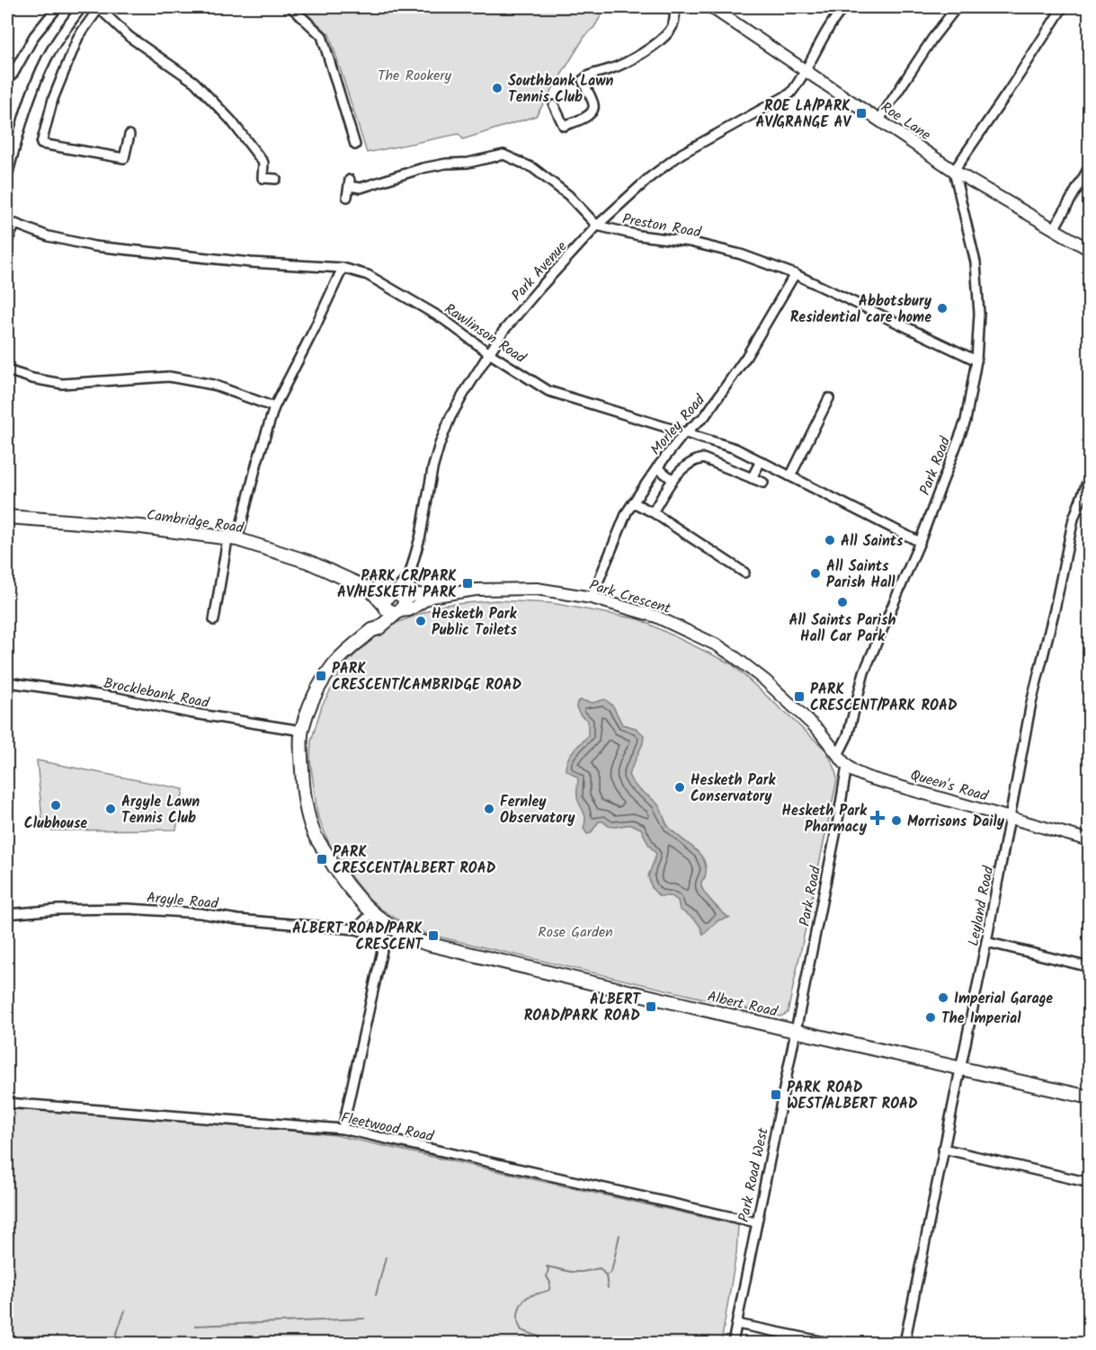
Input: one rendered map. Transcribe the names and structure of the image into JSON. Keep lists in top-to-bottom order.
{
  "streets": {
    "highway": ["Cambridge Road", "Park Crescent", "Albert Road"],
    "main road": ["Roe Lane", "Queen's Road"],
    "street": [
      "Preston Road",
      "Park Avenue",
      "Rawlinson Road",
      "Morley Road",
      "Park Road",
      "Brocklebank Road",
      "Argyle Road",
      "Leyland Road",
      "Fleetwood Road",
      "Park Road West"
    ]
  },
  "crossings": [
    ["Roe Lane", "Park Avenue"],
    ["Roe Lane", "Park Road"],
    ["Preston Road", "Park Avenue"],
    ["Preston Road", "Morley Road"],
    ["Preston Road", "Park Road"],
    ["Park Avenue", "Rawlinson Road"],
    ["Park Avenue", "Cambridge Road"],
    ["Park Avenue", "Park Crescent"],
    ["Rawlinson Road", "Morley Road"],
    ["Rawlinson Road", "Park Road"],
    ["Morley Road", "Park Crescent"],
    ["Park Road", "Queen's Road"],
    ["Park Road", "Albert Road"],
    ["Park Road", "Park Road West"],
    ["Cambridge Road", "Park Crescent"],
    ["Park Crescent", "Brocklebank Road"],
    ["Park Crescent", "Queen's Road"],
    ["Park Crescent", "Argyle Road"],
    ["Park Crescent", "Albert Road"],
    ["Queen's Road", "Leyland Road"],
    ["Argyle Road", "Albert Road"],
    ["Leyland Road", "Albert Road"],
    ["Albert Road", "Park Road West"],
    ["Fleetwood Road", "Park Road West"]
  ],
  "parks": ["The Rookery", "Rose Garden"],
  "places": {
    "other": [
      "Southbank Lawn Tennis Club",
      "Abbotsbury Residential care home",
      "All Saints",
      "All Saints Parish Hall",
      "All Saints Parish Hall Car Park",
      "Hesketh Park Public Toilets",
      "Hesketh Park Conservatory",
      "Clubhouse",
      "Argyle Lawn Tennis Club",
      "Fernley Observatory",
      "Morrisons Daily",
      "Imperial Garage",
      "The Imperial"
    ],
    "transit": [
      "ROE LA/PARK AV/GRANGE AV",
      "PARK CR/PARK AV/HESKETH PARK",
      "PARK CRESCENT/CAMBRIDGE ROAD",
      "PARK CRESCENT/PARK ROAD",
      "PARK CRESCENT/ALBERT ROAD",
      "ALBERT ROAD/PARK CRESCENT",
      "ALBERT ROAD/PARK ROAD",
      "PARK ROAD WEST/ALBERT ROAD"
    ],
    "health": ["Hesketh Park Pharmacy"]
  }
}
